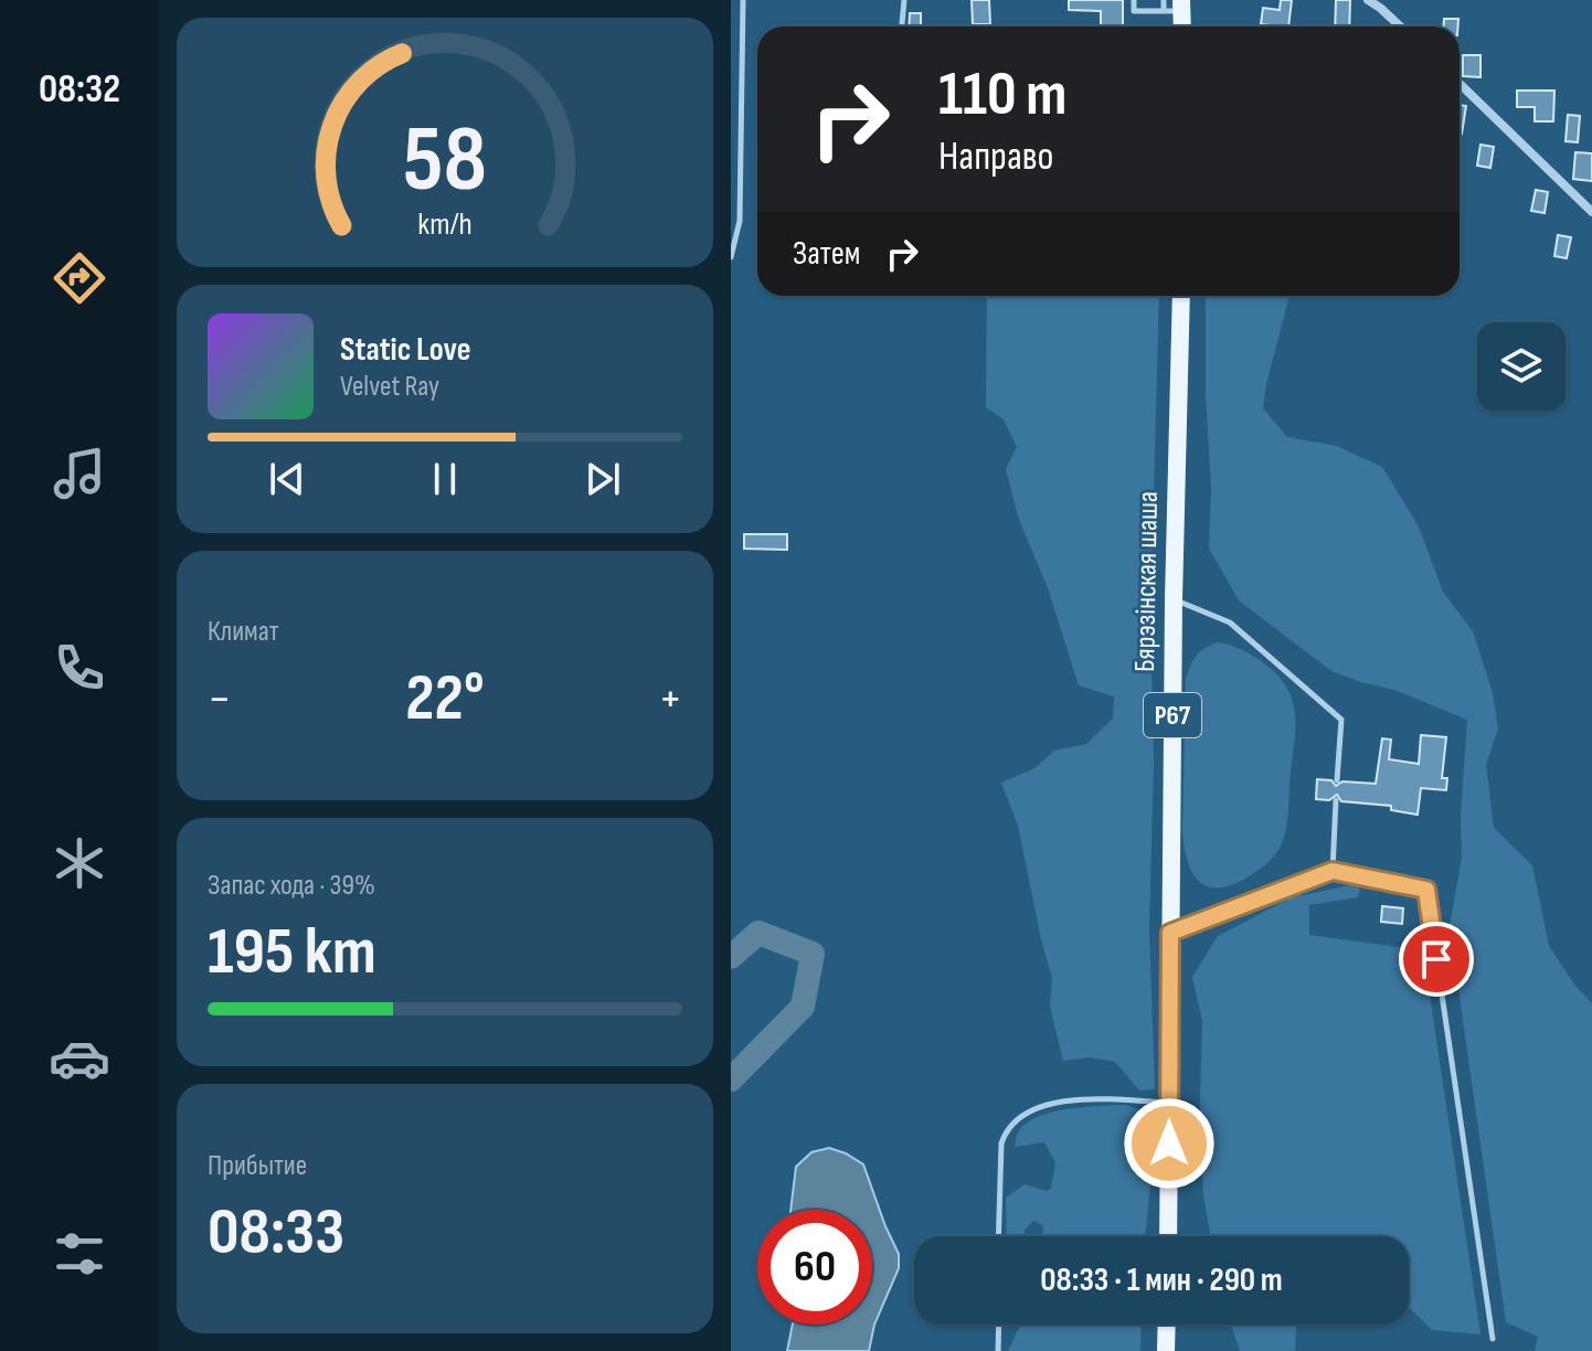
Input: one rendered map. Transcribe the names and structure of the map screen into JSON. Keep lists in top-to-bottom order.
{
  "streets": {
    "main road": ["Бярэзінская шаша", "Р67"]
  },
  "page": {
    "tabs": "08:32",
    "turn": ["110 m", "Направо"],
    "then": "Затем",
    "song": ["Static Love", "Velvet Ray"],
    "tile": [
      "Климат",
      ["Запас хода · 39%", "195 km"],
      ["Прибытие", "08:33"]
    ],
    "heat": ["−", "22°", "+"],
    "limit": "60",
    "trip": "08:33 · 1 мин · 290 m",
    "gauge": ["58", "km/h"]
  }
}
